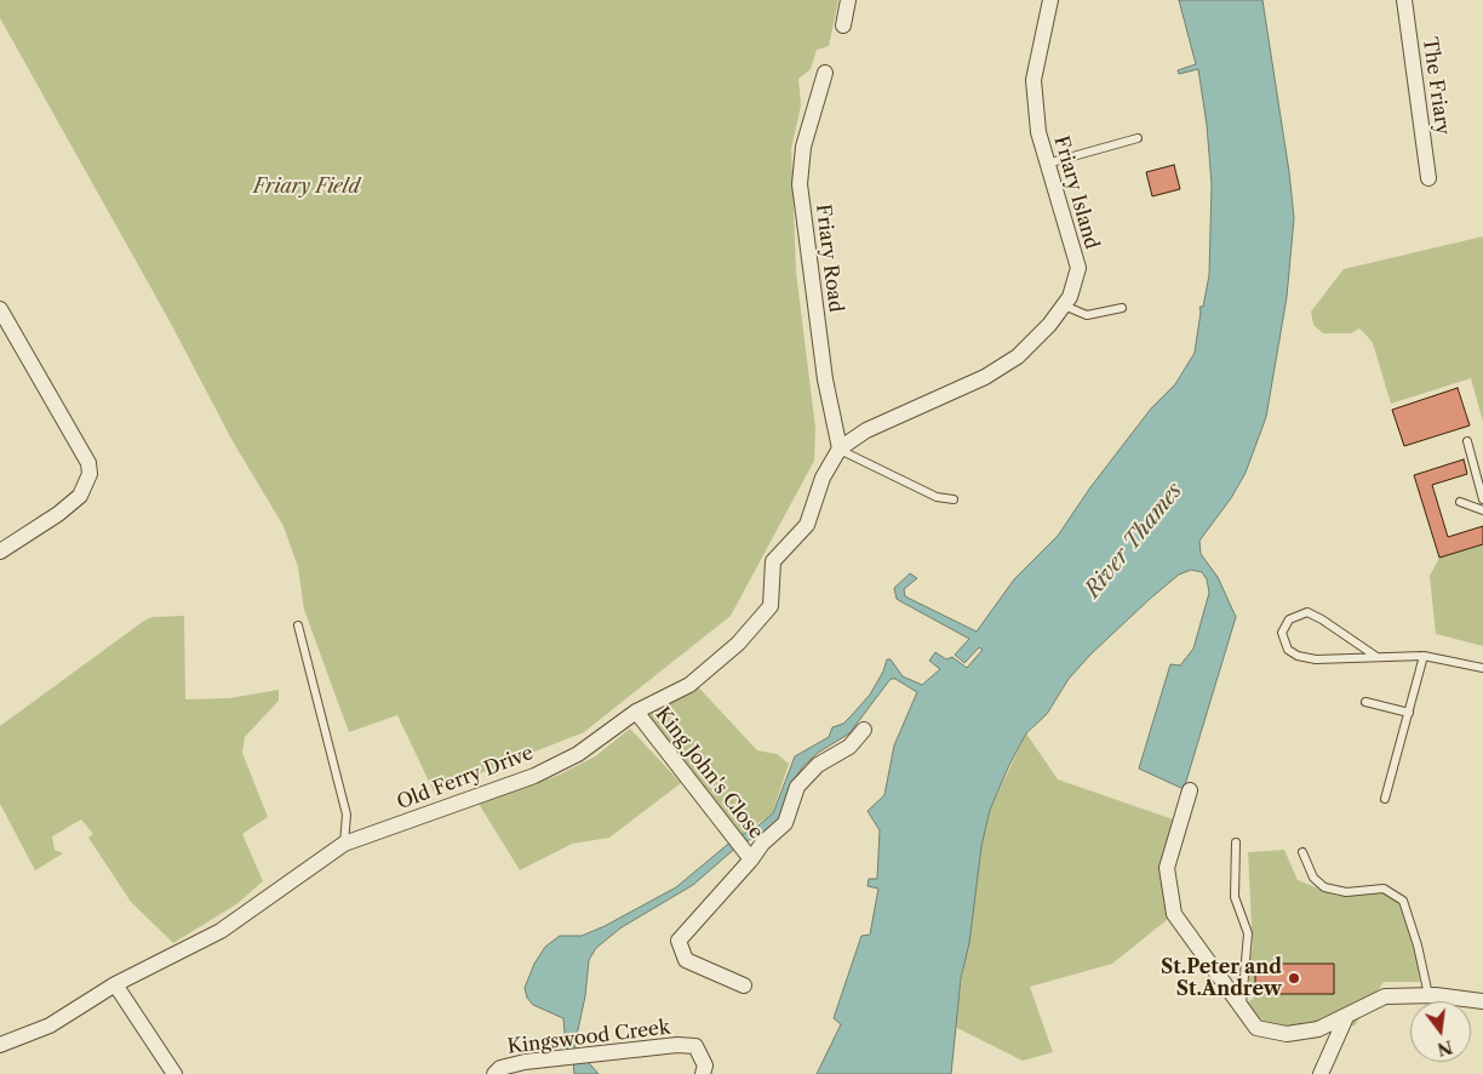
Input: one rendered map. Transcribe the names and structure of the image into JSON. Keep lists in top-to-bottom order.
{
  "streets": {
    "street": [
      "The Friary",
      "Friary Island",
      "Friary Road",
      "King John's Close",
      "Old Ferry Drive",
      "Kingswood Creek"
    ]
  },
  "crossings": [
    ["Friary Island", "Friary Road"],
    ["Friary Island", "Old Ferry Drive"],
    ["Friary Road", "Old Ferry Drive"],
    ["King John's Close", "Old Ferry Drive"]
  ],
  "water": ["River Thames"],
  "parks": ["Friary Field"],
  "places": ["St.Peter and St.Andrew"],
  "north": "bottom"
}
